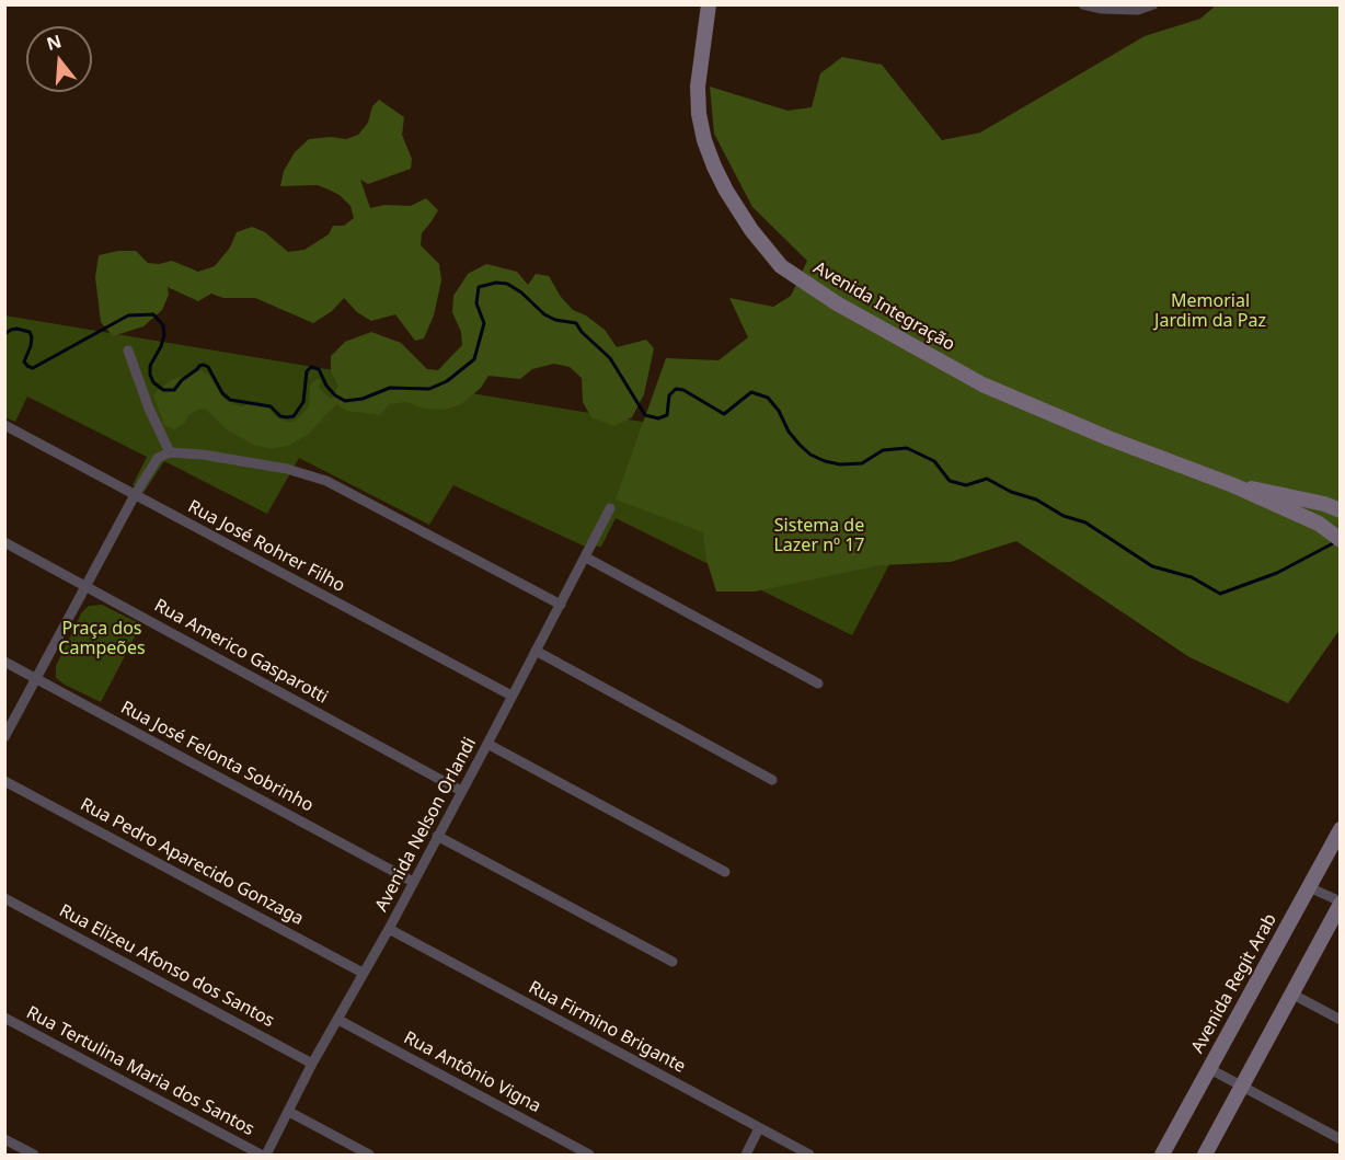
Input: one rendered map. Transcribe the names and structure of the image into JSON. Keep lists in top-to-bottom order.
{
  "streets": {
    "main road": ["Avenida Integração", "Avenida Regit Arab"],
    "street": [
      "Rua José Rohrer Filho",
      "Rua Americo Gasparotti",
      "Rua José Felonta Sobrinho",
      "Avenida Nelson Orlandi",
      "Rua Pedro Aparecido Gonzaga",
      "Rua Elizeu Afonso dos Santos",
      "Rua Firmino Brigante",
      "Rua Tertulina Maria dos Santos",
      "Rua Antônio Vigna"
    ]
  },
  "crossings": [
    ["Rua José Rohrer Filho", "Avenida Nelson Orlandi"],
    ["Rua Americo Gasparotti", "Avenida Nelson Orlandi"],
    ["Rua José Felonta Sobrinho", "Avenida Nelson Orlandi"],
    ["Avenida Nelson Orlandi", "Rua Pedro Aparecido Gonzaga"],
    ["Avenida Nelson Orlandi", "Rua Elizeu Afonso dos Santos"],
    ["Avenida Nelson Orlandi", "Rua Firmino Brigante"],
    ["Avenida Nelson Orlandi", "Rua Antônio Vigna"]
  ],
  "parks": ["Memorial Jardim da Paz", "Sistema de Lazer nº 17", "Praça dos Campeões"],
  "north": "top"
}
